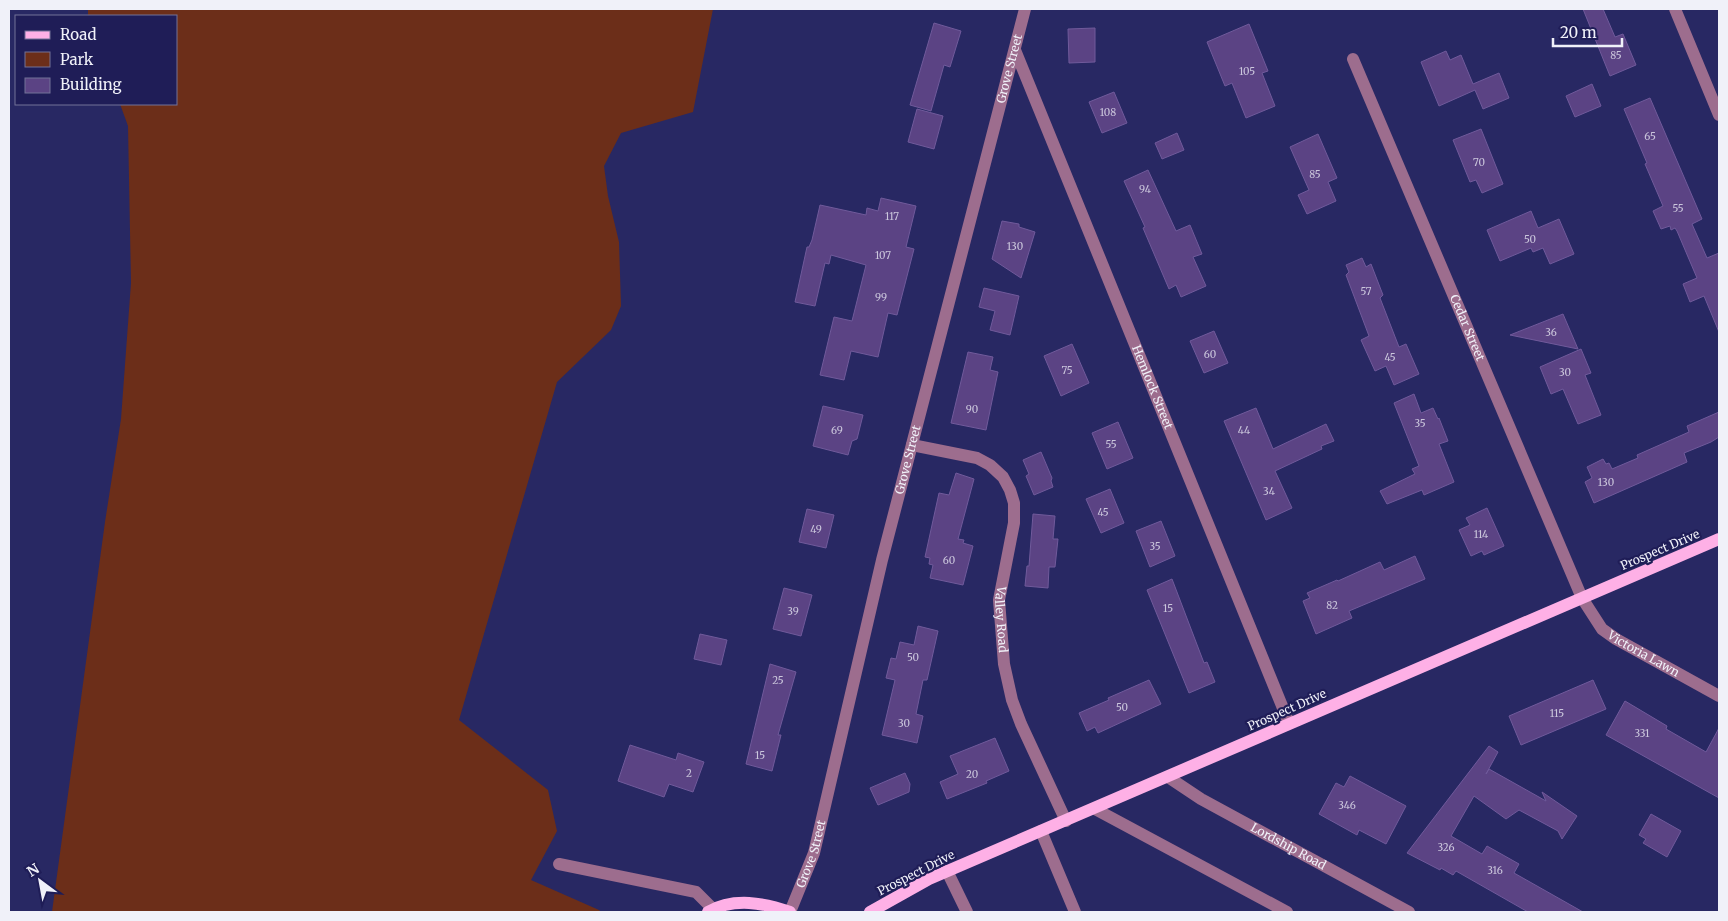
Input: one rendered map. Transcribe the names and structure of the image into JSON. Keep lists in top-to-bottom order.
{
  "streets": {
    "main road": ["Prospect Drive"],
    "street": [
      "Grove Street",
      "Cedar Street",
      "Hemlock Street",
      "Valley Road",
      "Victoria Lawn",
      "Lordship Road"
    ]
  },
  "crossings": [
    ["Grove Street", "Hemlock Street"],
    ["Grove Street", "Valley Road"],
    ["Cedar Street", "Prospect Drive"],
    ["Cedar Street", "Victoria Lawn"],
    ["Hemlock Street", "Prospect Drive"],
    ["Prospect Drive", "Valley Road"],
    ["Prospect Drive", "Victoria Lawn"],
    ["Prospect Drive", "Lordship Road"]
  ],
  "house_numbers": [
    "85",
    "105",
    "108",
    "65",
    "70",
    "85",
    "94",
    "55",
    "117",
    "50",
    "130",
    "107",
    "57",
    "99",
    "36",
    "60",
    "45",
    "75",
    "30",
    "90",
    "35",
    "69",
    "44",
    "55",
    "130",
    "34",
    "45",
    "49",
    "114",
    "35",
    "60",
    "82",
    "15",
    "39",
    "50",
    "25",
    "50",
    "115",
    "30",
    "331",
    "15",
    "2",
    "20",
    "346",
    "326",
    "316"
  ],
  "legend": ["Road", "Park", "Building"],
  "scale_bar": "20 m",
  "north": "top left"
}
